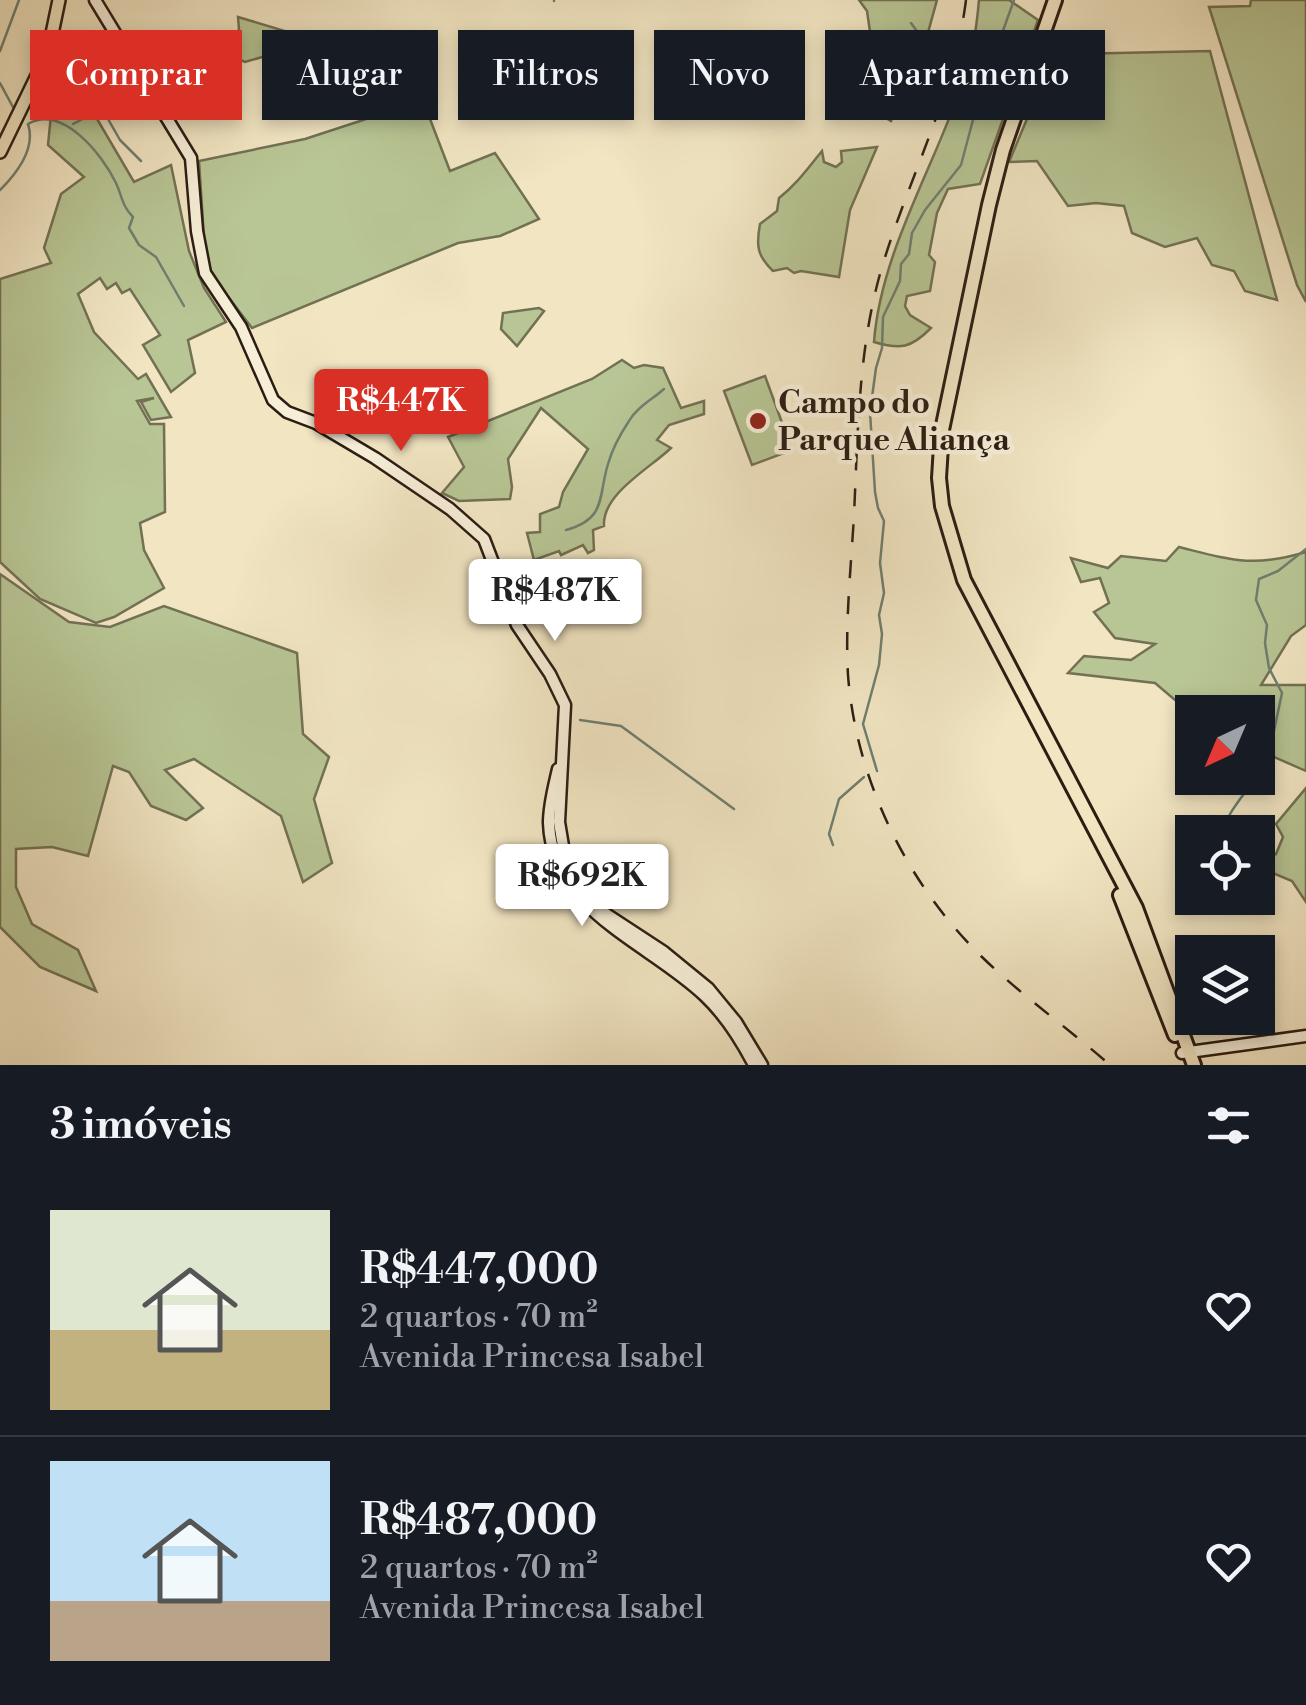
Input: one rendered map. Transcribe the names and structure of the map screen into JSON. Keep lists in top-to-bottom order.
{
  "places": ["Campo do Parque Aliança"],
  "north": "bottom left",
  "page": {
    "chip": [
      "Comprar",
      "Alugar",
      "Filtros",
      "Novo",
      "Apartamento"
    ],
    "price": ["R$447K", "R$487K", "R$692K"],
    "heading": "3 imóveis",
    "list": [
      {
        "name": "R$447,000",
        "note": "2 quartos · 70 m² · Avenida Princesa Isabel"
      },
      {
        "name": "R$487,000",
        "note": "2 quartos · 70 m² · Avenida Princesa Isabel"
      }
    ]
  }
}
